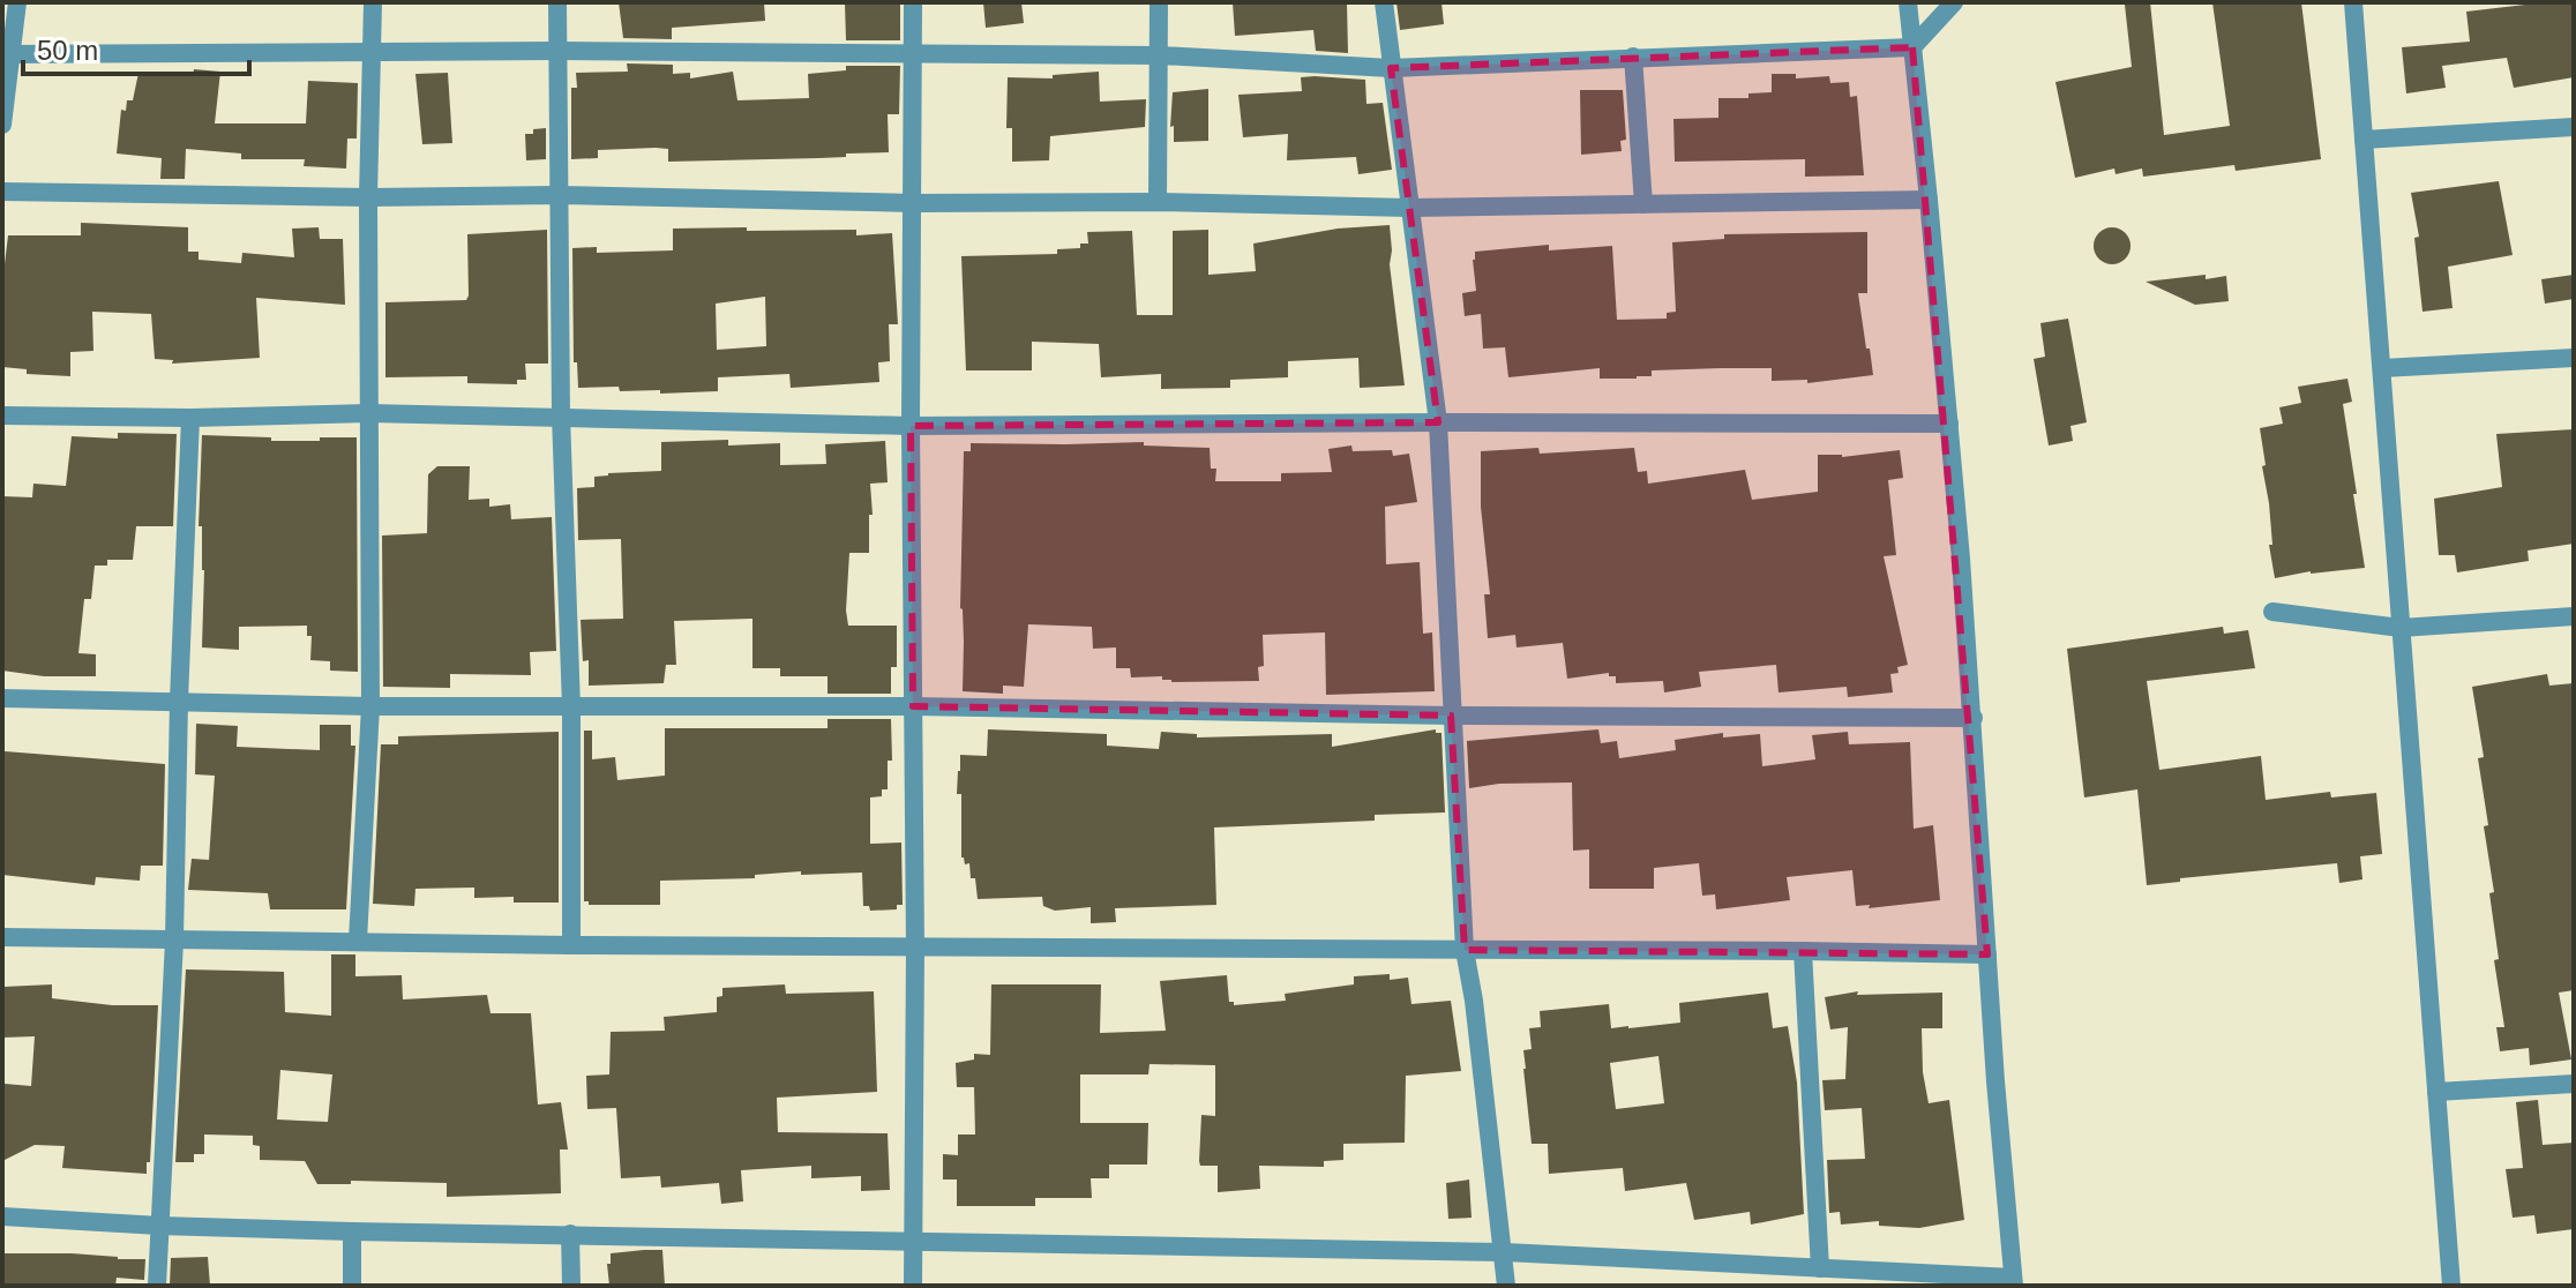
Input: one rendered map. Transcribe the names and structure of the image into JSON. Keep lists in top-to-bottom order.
{
  "scale_bar": "50 m"
}
